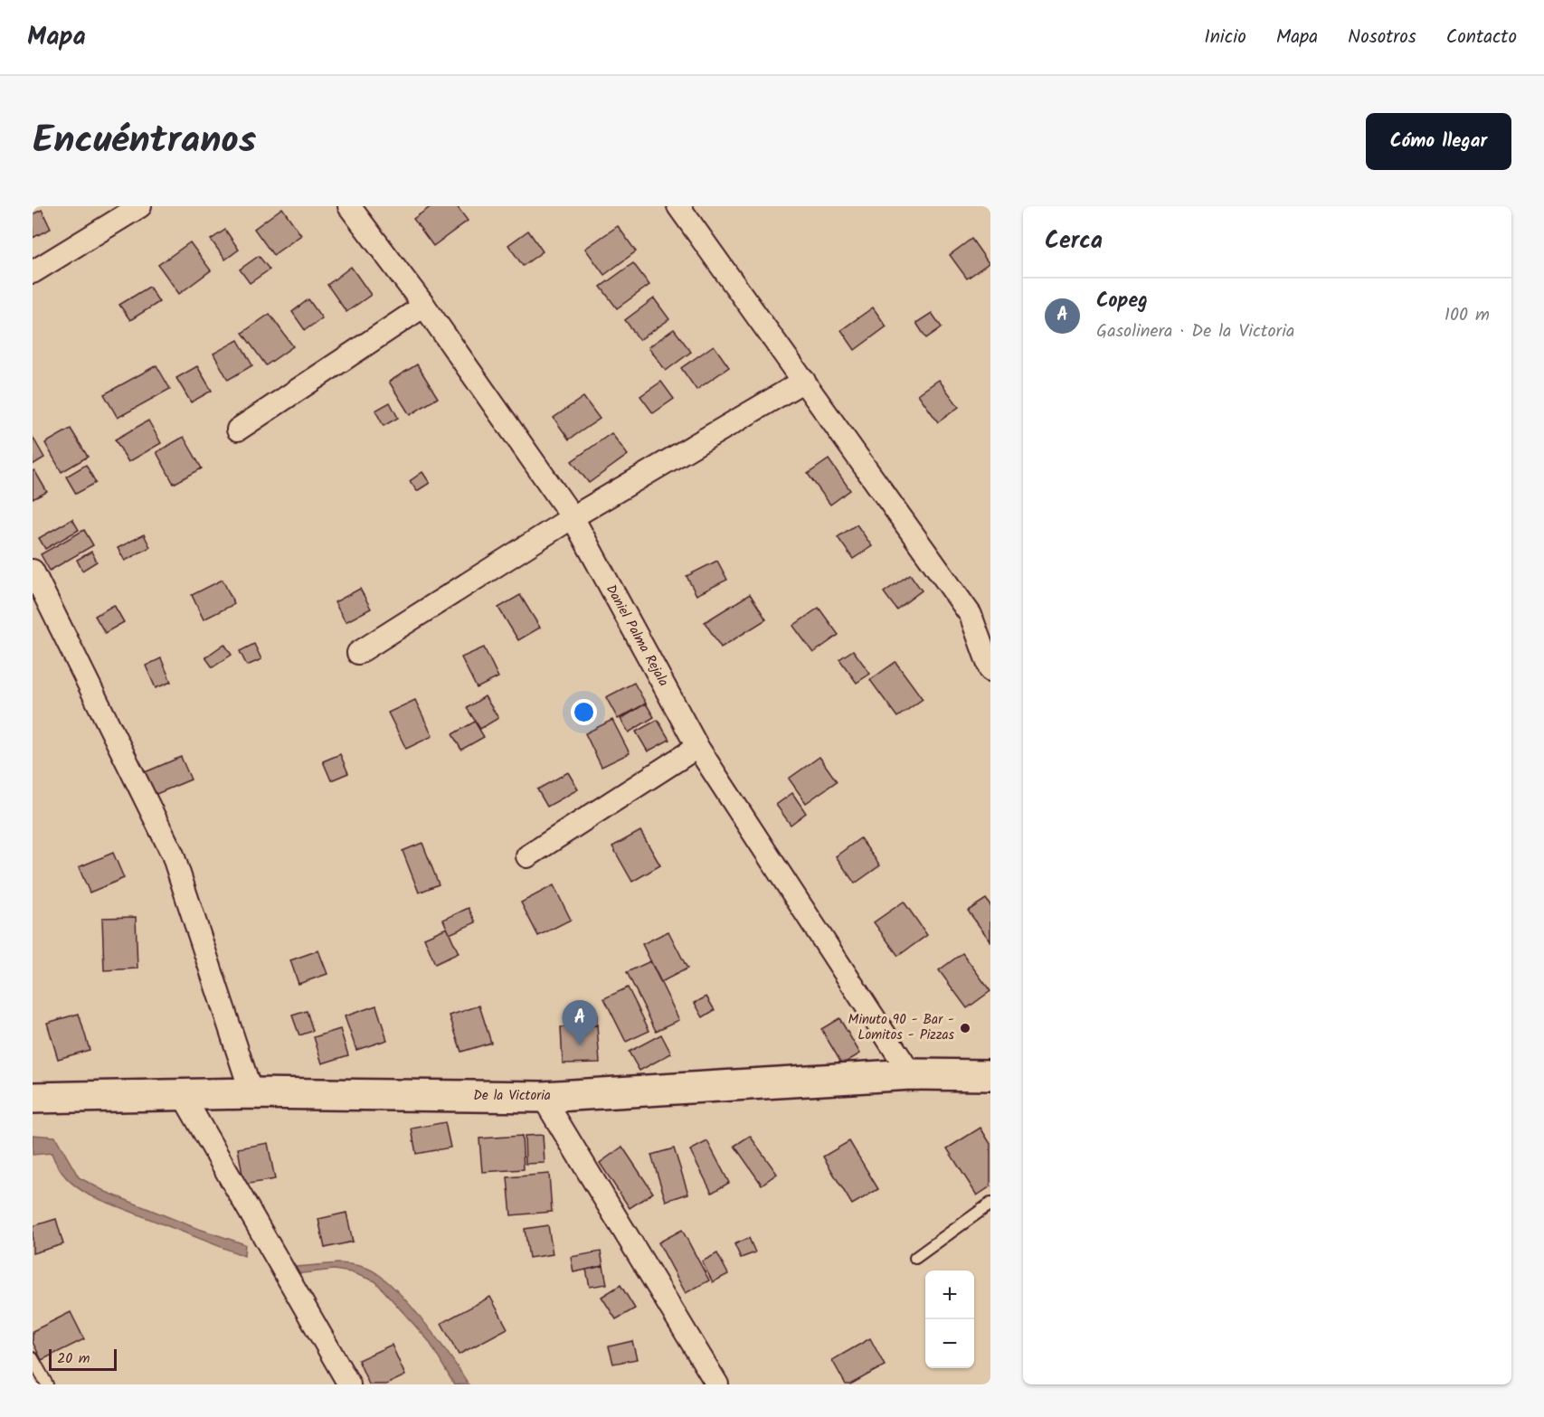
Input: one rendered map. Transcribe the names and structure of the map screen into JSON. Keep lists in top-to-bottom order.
{
  "streets": {
    "main road": ["De la Victoria"],
    "street": ["Daniel Palma Rejala"]
  },
  "crossings": [
    ["Daniel Palma Rejala", "De la Victoria"]
  ],
  "places": ["Minuto 90 - Bar - Lomitos - Pizzas"],
  "scale_bar": "20 m",
  "page": {
    "header": "Mapa",
    "nav": [
      "Inicio",
      "Mapa",
      "Nosotros",
      "Contacto"
    ],
    "title": "Encuéntranos",
    "buttons": "Cómo llegar",
    "heading": "Cerca",
    "list": [
      {
        "mark": "A",
        "name": "Copeg",
        "note": "Gasolinera · De la Victoria",
        "value": "100 m"
      }
    ],
    "pins": "A",
    "map_buttons": ["+", "−"],
    "scale": "20 m"
  }
}
